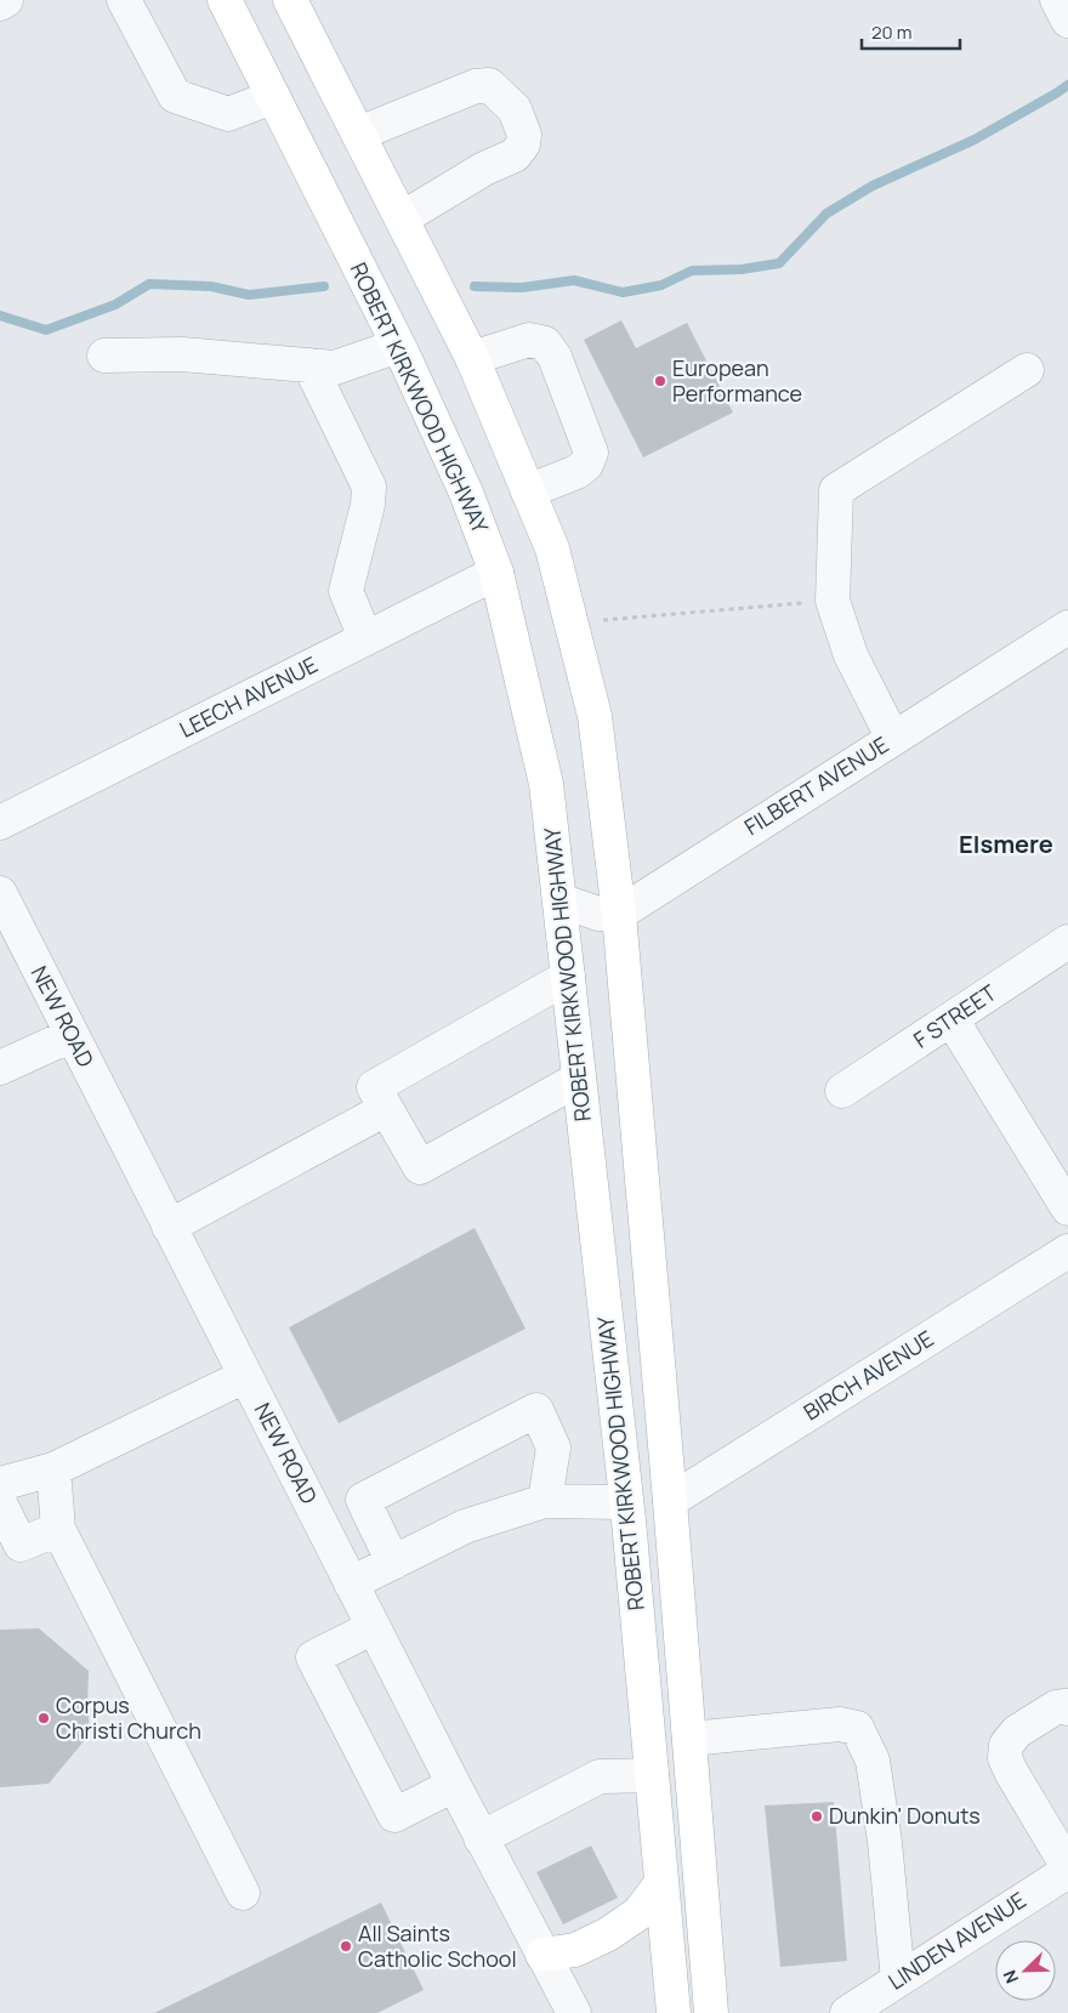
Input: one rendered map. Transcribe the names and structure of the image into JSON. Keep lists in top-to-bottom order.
{
  "streets": {
    "main road": ["ROBERT KIRKWOOD HIGHWAY"],
    "street": [
      "LEECH AVENUE",
      "FILBERT AVENUE",
      "NEW ROAD",
      "F STREET",
      "BIRCH AVENUE",
      "LINDEN AVENUE"
    ]
  },
  "crossings": [
    ["ROBERT KIRKWOOD HIGHWAY", "LEECH AVENUE"],
    ["ROBERT KIRKWOOD HIGHWAY", "FILBERT AVENUE"],
    ["ROBERT KIRKWOOD HIGHWAY", "BIRCH AVENUE"]
  ],
  "districts": ["Elsmere"],
  "places": [
    "European Performance",
    "Corpus Christi Church",
    "Dunkin' Donuts",
    "All Saints Catholic School"
  ],
  "scale_bar": "20 m",
  "north": "bottom left"
}
